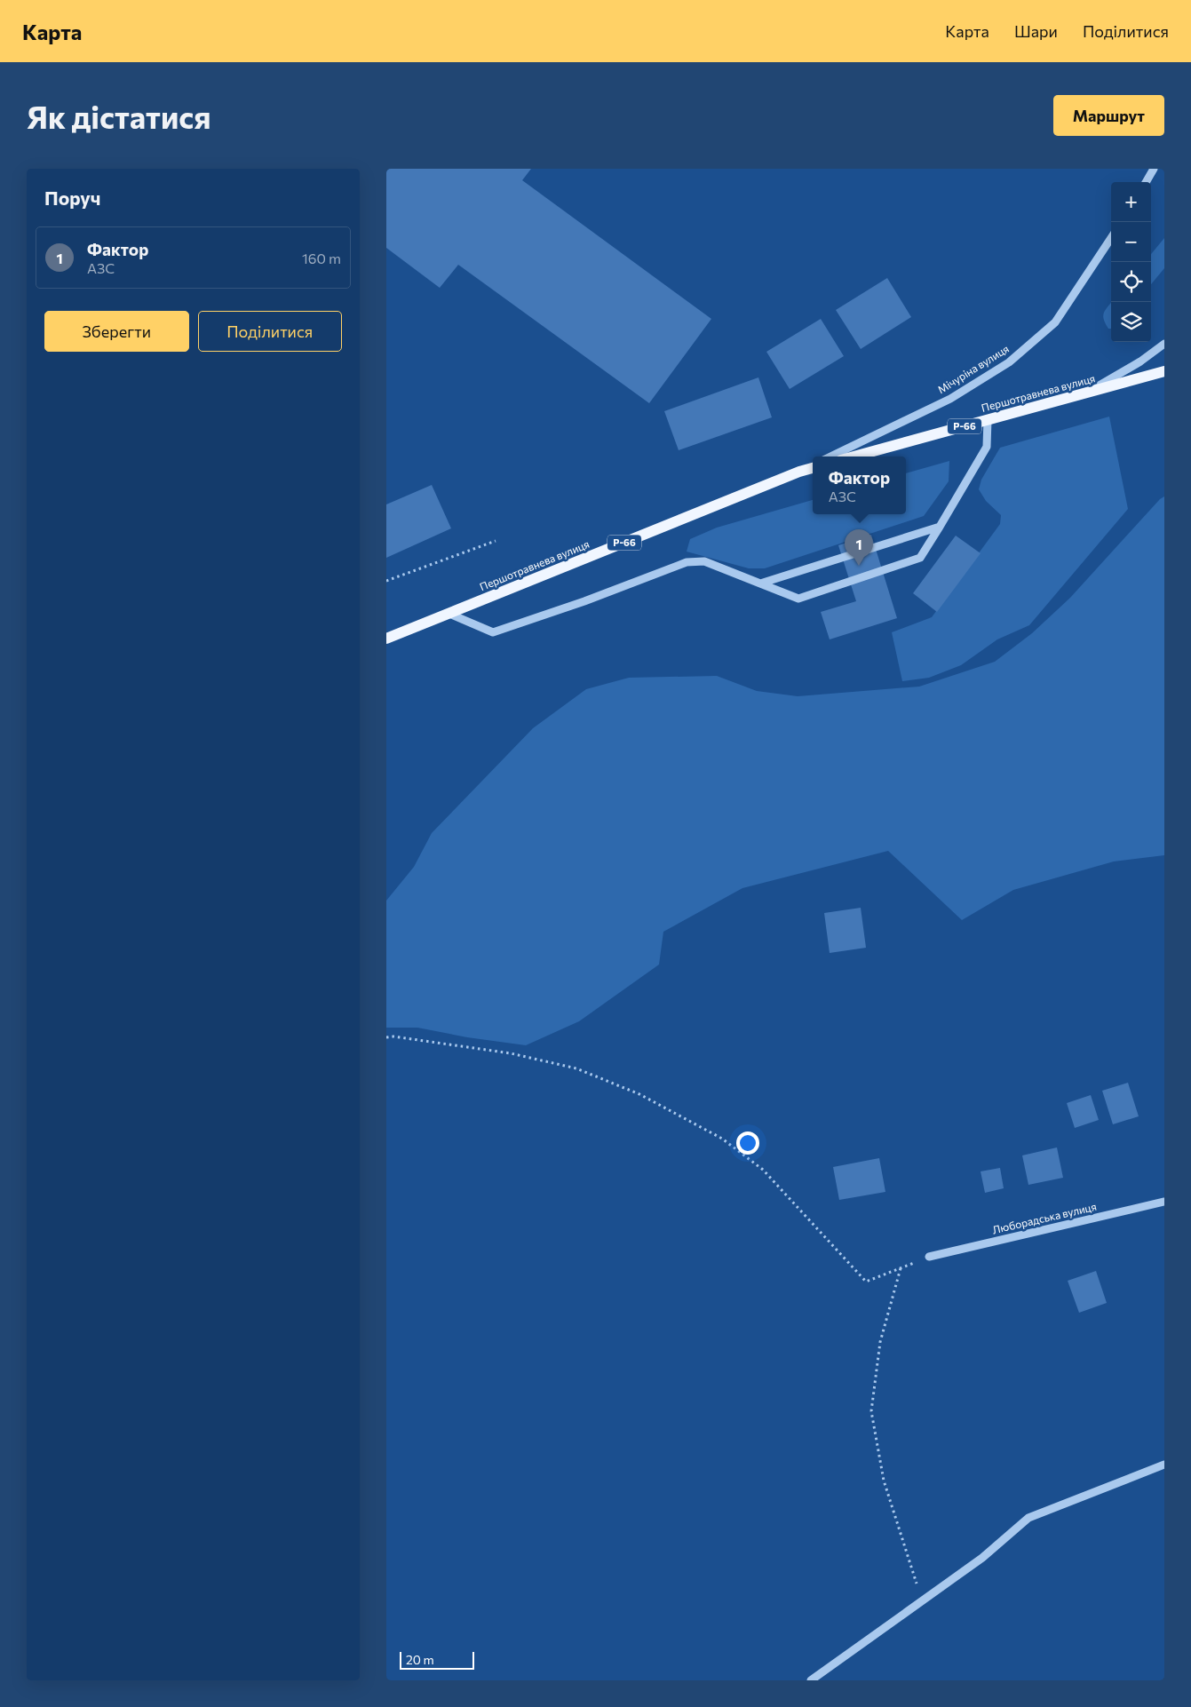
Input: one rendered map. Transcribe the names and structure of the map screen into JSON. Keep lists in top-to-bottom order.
{
  "streets": {
    "main road": ["Першотравнева вулиця", "Р-66"],
    "street": ["Мічуріна вулиця", "Люборадська вулиця"]
  },
  "scale_bar": "20 m",
  "page": {
    "header": "Карта",
    "nav": ["Карта", "Шари", "Поділитися"],
    "buttons": [
      "Маршрут",
      ["Зберегти", "Поділитися"]
    ],
    "title": "Як дістатися",
    "heading": "Поруч",
    "map_buttons": ["+", "−"],
    "list": [
      {
        "mark": "1",
        "name": "Фактор",
        "note": "АЗС",
        "value": "160 m"
      }
    ],
    "popup": ["Фактор", "АЗС"],
    "pins": "1",
    "scale": "20 m"
  }
}
